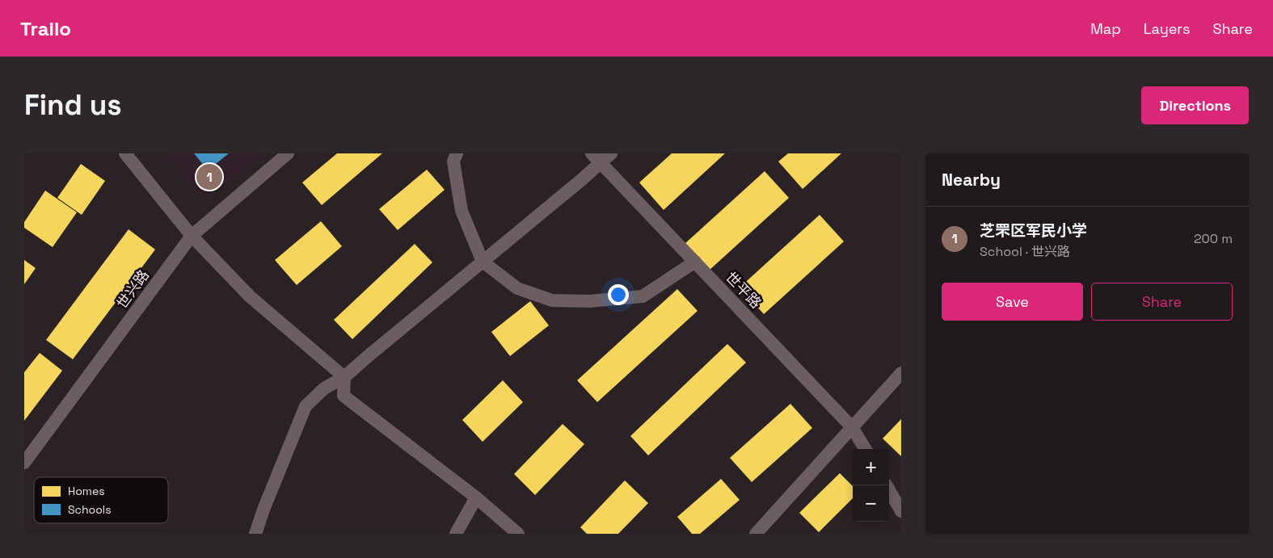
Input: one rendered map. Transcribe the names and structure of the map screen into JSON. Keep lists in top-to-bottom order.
{
  "streets": {
    "street": ["世兴路", "世平路"]
  },
  "legend": ["Homes", "Schools"],
  "page": {
    "header": "Trailo",
    "nav": ["Map", "Layers", "Share"],
    "buttons": [
      "Directions",
      ["Save", "Share"]
    ],
    "title": "Find us",
    "heading": "Nearby",
    "pins": "1",
    "list": [
      {
        "mark": "1",
        "name": "芝罘区军民小学",
        "note": "School · 世兴路",
        "value": "200 m"
      }
    ],
    "map_buttons": ["+", "−"]
  }
}
